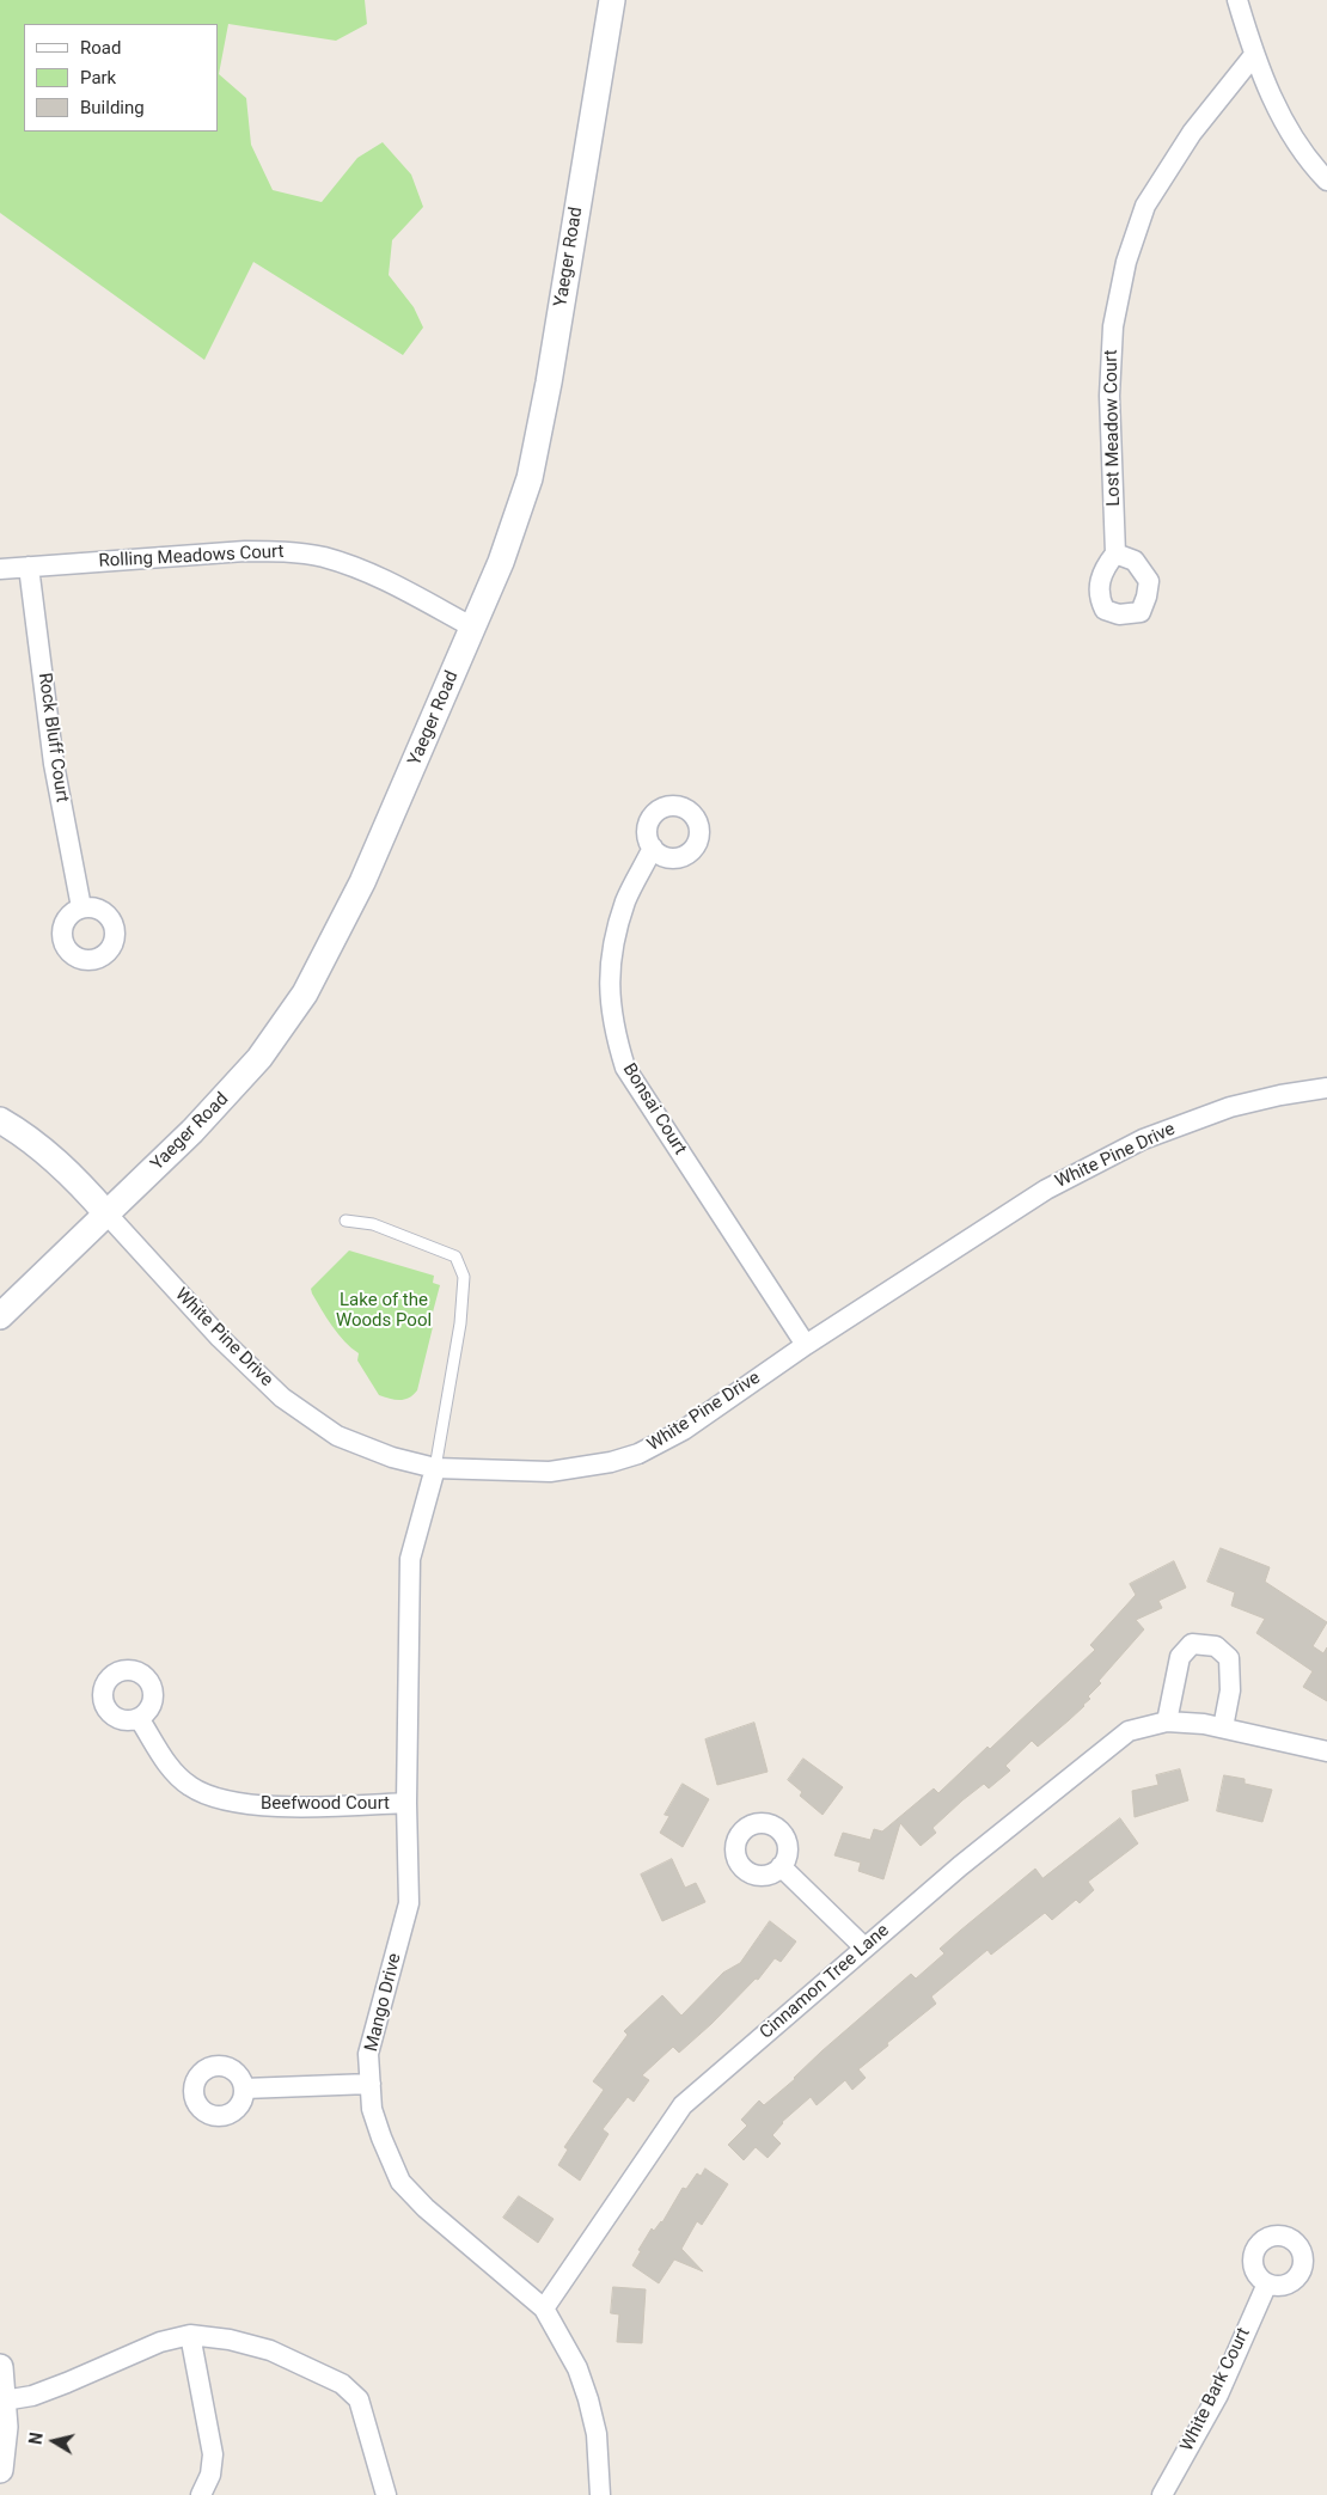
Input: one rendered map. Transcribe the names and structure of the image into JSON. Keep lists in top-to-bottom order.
{
  "streets": {
    "street": [
      "Yaeger Road",
      "Lost Meadow Court",
      "Rolling Meadows Court",
      "Rock Bluff Court",
      "Bonsai Court",
      "White Pine Drive",
      "Beefwood Court",
      "Cinnamon Tree Lane",
      "Mango Drive",
      "White Bark Court"
    ]
  },
  "crossings": [
    ["Yaeger Road", "Rolling Meadows Court"],
    ["Yaeger Road", "White Pine Drive"],
    ["Rolling Meadows Court", "Rock Bluff Court"],
    ["Bonsai Court", "White Pine Drive"],
    ["White Pine Drive", "Mango Drive"],
    ["Beefwood Court", "Mango Drive"],
    ["Cinnamon Tree Lane", "Mango Drive"]
  ],
  "parks": ["Lake of the Woods Pool"],
  "legend": ["Road", "Park", "Building"],
  "north": "left"
}
